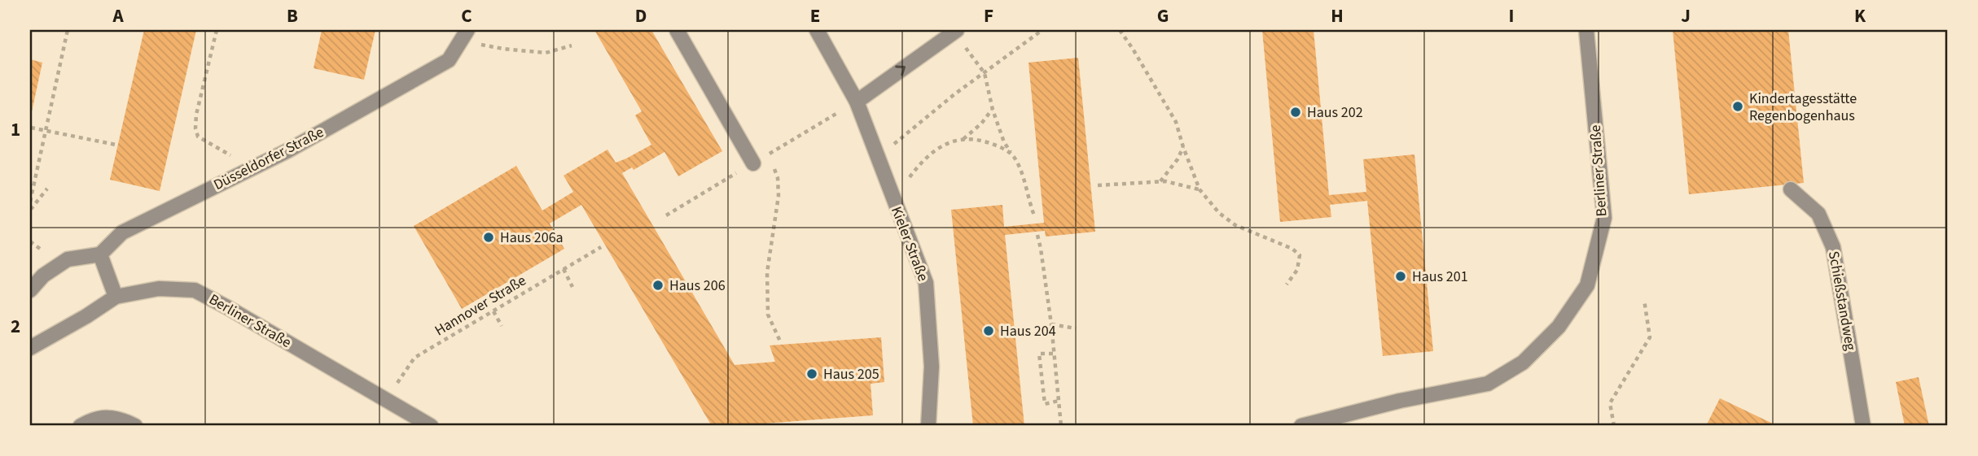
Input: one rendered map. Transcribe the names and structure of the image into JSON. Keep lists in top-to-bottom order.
{
  "streets": {
    "street": [
      "Düsseldorfer Straße",
      "Berliner Straße",
      "Kieler Straße",
      "Schießstandweg"
    ],
    "path": ["Hannover Straße"]
  },
  "crossings": [
    ["Berliner Straße", "Hannover Straße"]
  ],
  "places": [
    "Kindertagesstätte Regenbogenhaus",
    "Haus 202",
    "Haus 206a",
    "Haus 201",
    "Haus 206",
    "Haus 204",
    "Haus 205"
  ],
  "grid": {
    "columns": [
      "A",
      "B",
      "C",
      "D",
      "E",
      "F",
      "G",
      "H",
      "I",
      "J",
      "K"
    ],
    "rows": ["1", "2"]
  }
}
